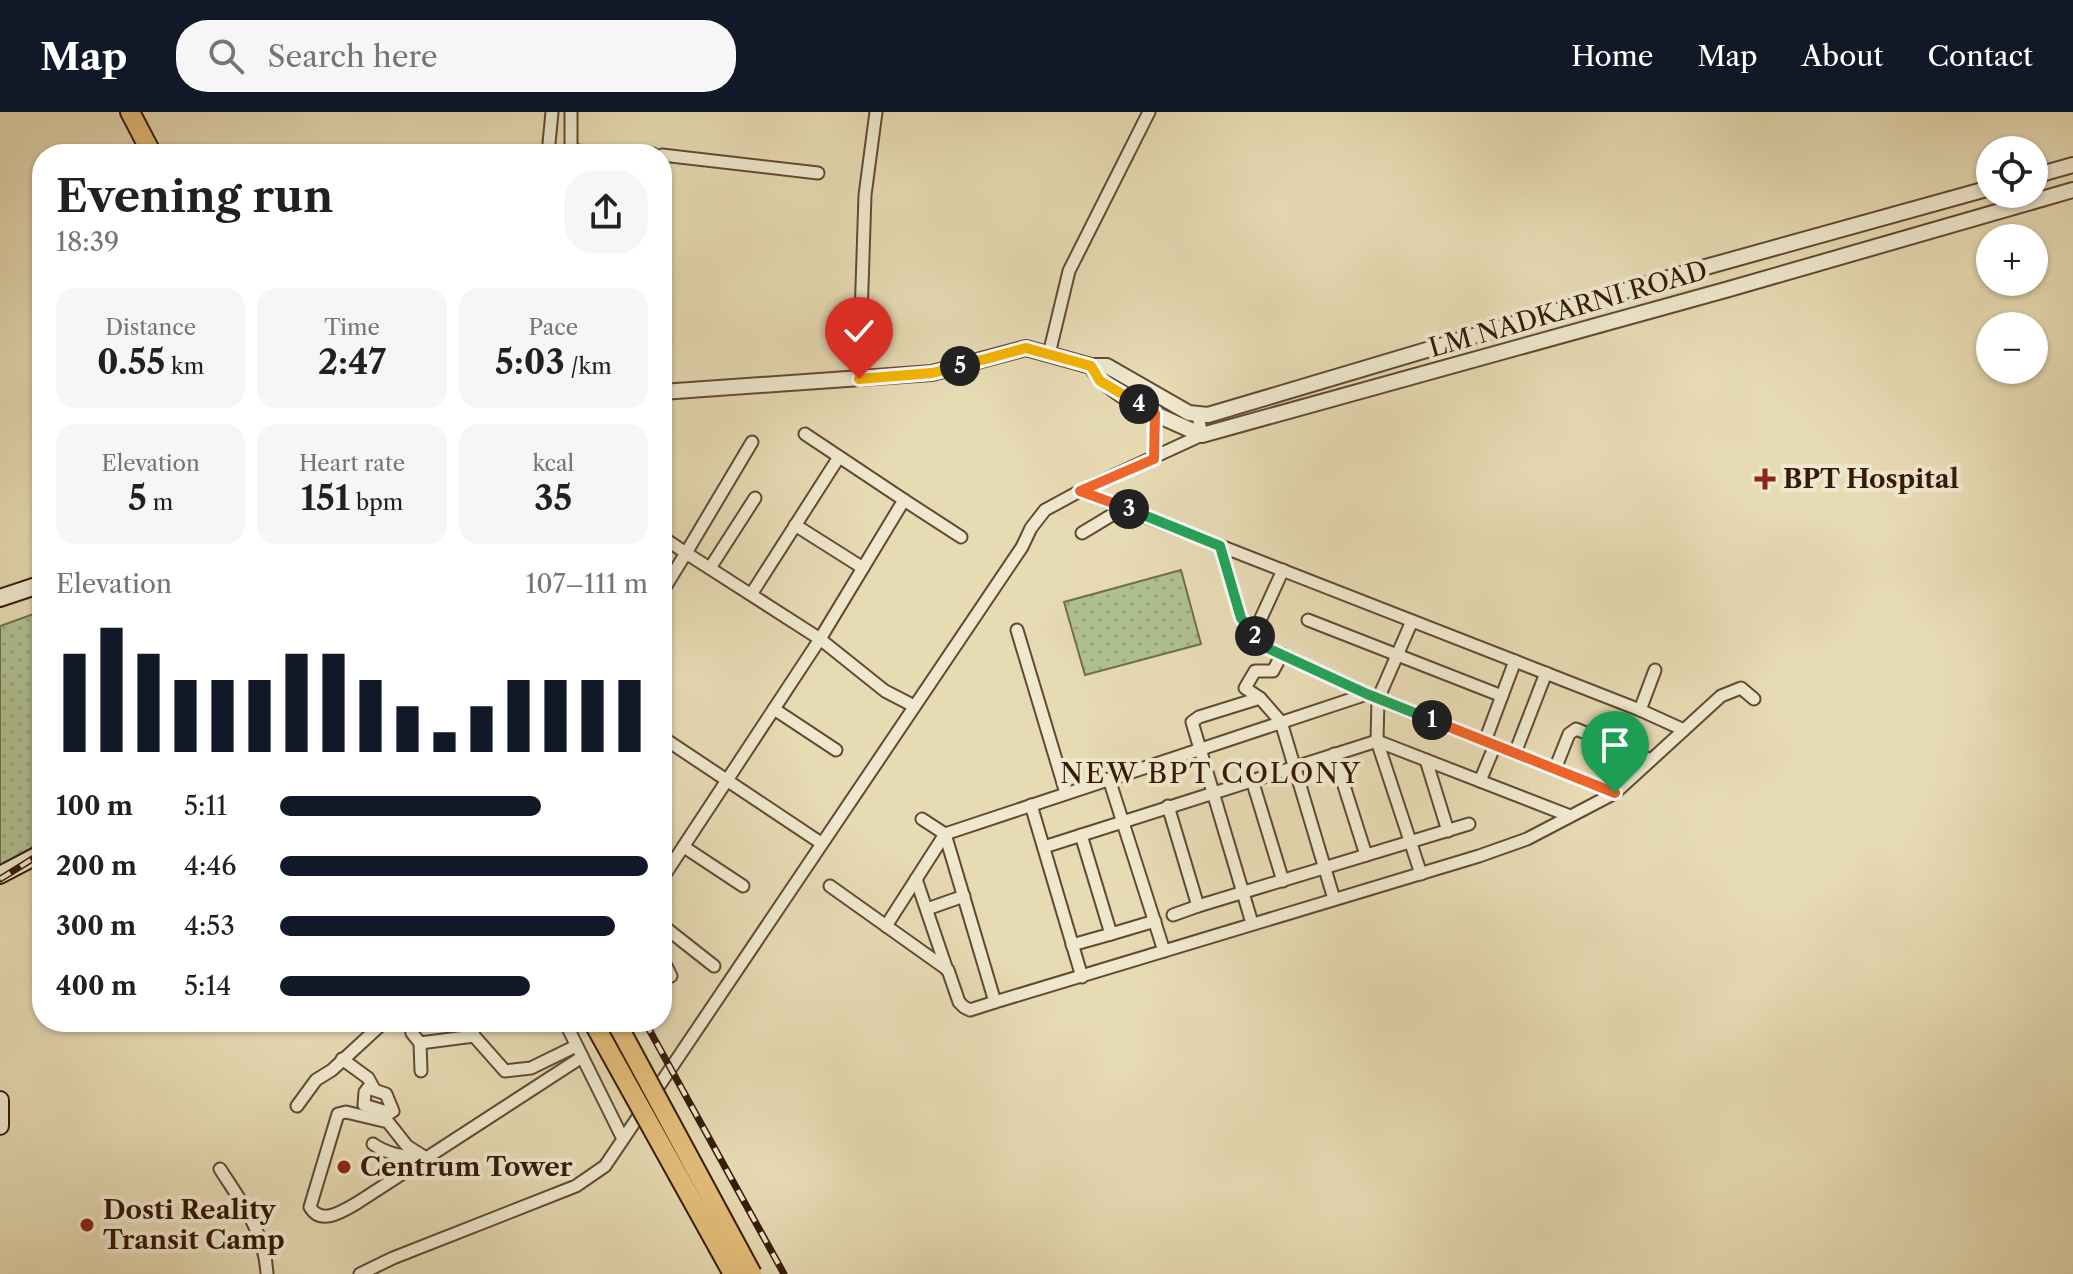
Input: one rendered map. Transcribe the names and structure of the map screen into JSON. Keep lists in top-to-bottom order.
{
  "streets": {
    "street": ["LM NADKARNI ROAD"]
  },
  "districts": ["NEW BPT COLONY"],
  "places": {
    "health": ["BPT Hospital"],
    "other": ["Centrum Tower", "Dosti Reality Transit Camp"]
  },
  "page": {
    "header": "Map",
    "search": "Search here",
    "nav": [
      "Home",
      "Map",
      "About",
      "Contact"
    ],
    "map_buttons": ["+", "−"],
    "heading": ["Evening run", "18:39"],
    "stats": [
      ["Distance", "0.55 km"],
      ["Time", "2:47"],
      ["Pace", "5:03 /km"],
      ["Elevation", "5 m"],
      ["Heart rate", "151 bpm"],
      ["kcal", "35"]
    ],
    "pins": [
      "5",
      "4",
      "3",
      "2",
      "1"
    ],
    "chart": ["Elevation", "107–111 m"],
    "list": [
      {
        "name": "100 m",
        "note": "5:11"
      },
      {
        "name": "200 m",
        "note": "4:46"
      },
      {
        "name": "300 m",
        "note": "4:53"
      },
      {
        "name": "400 m",
        "note": "5:14"
      }
    ]
  }
}
